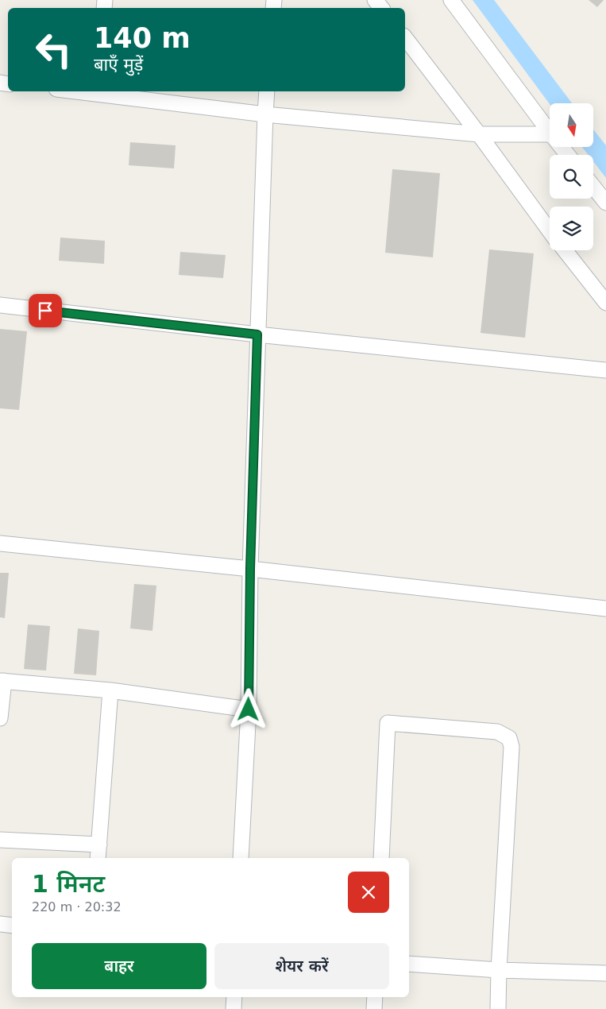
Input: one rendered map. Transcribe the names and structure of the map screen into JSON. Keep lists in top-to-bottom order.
{
  "north": "bottom",
  "page": {
    "turn": ["140 m", "बाएँ मुड़ें"],
    "heading": ["1 मिनट", "220 m · 20:32"],
    "buttons": ["बाहर", "शेयर करें"]
  }
}
